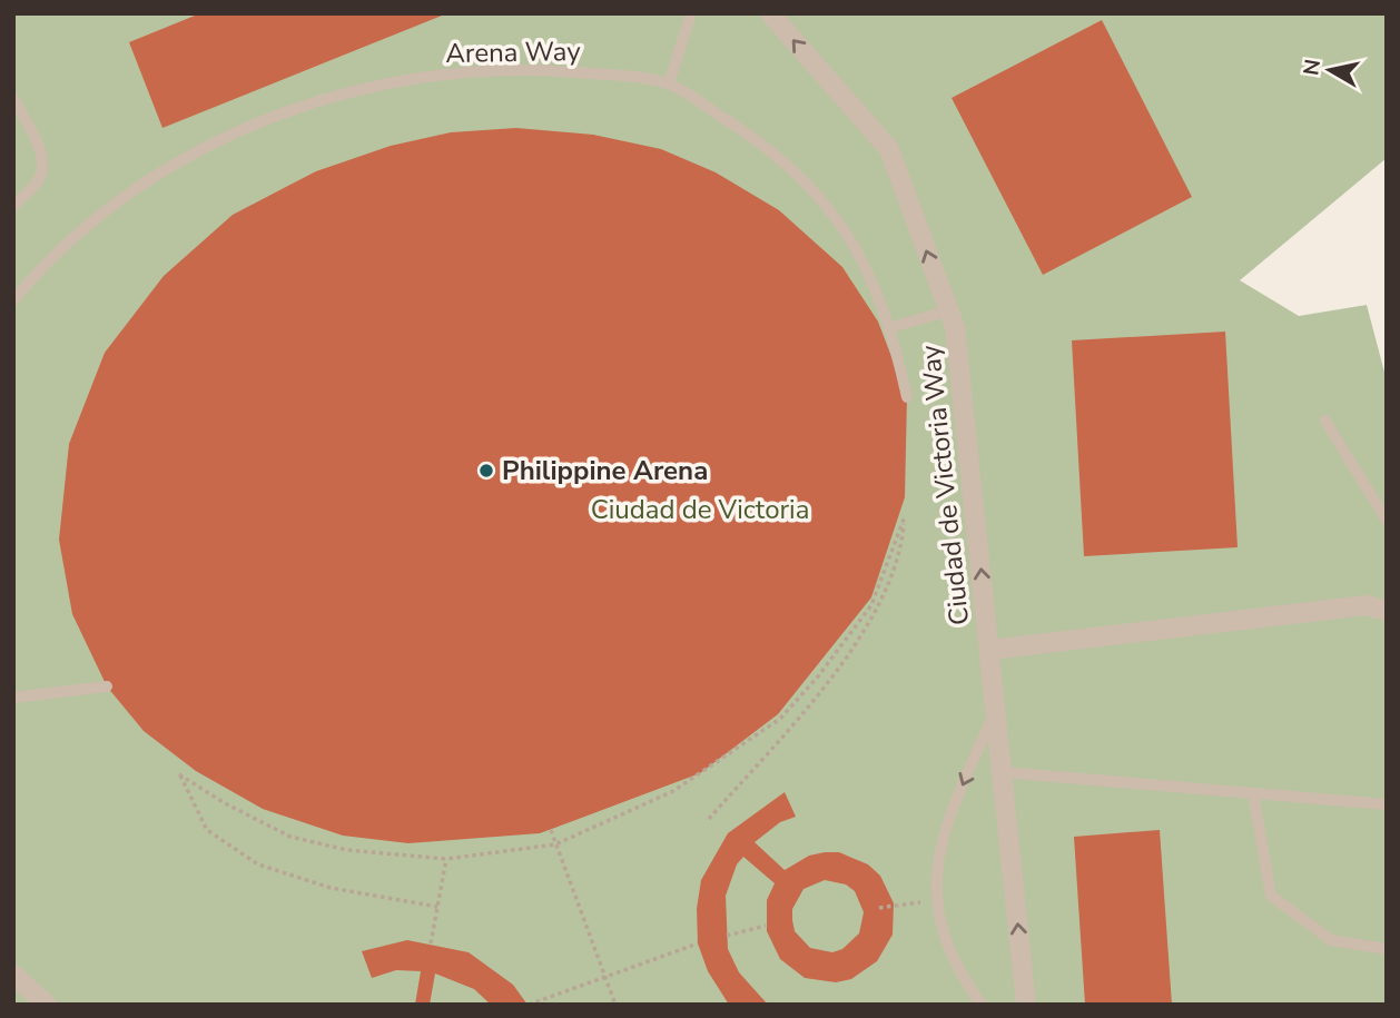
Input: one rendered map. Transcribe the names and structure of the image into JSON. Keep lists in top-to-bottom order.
{
  "streets": {
    "street": ["Ciudad de Victoria Way"],
    "lane": ["Arena Way"]
  },
  "one_way": ["Ciudad de Victoria Way"],
  "parks": ["Ciudad de Victoria"],
  "places": ["Philippine Arena"],
  "north": "left"
}
